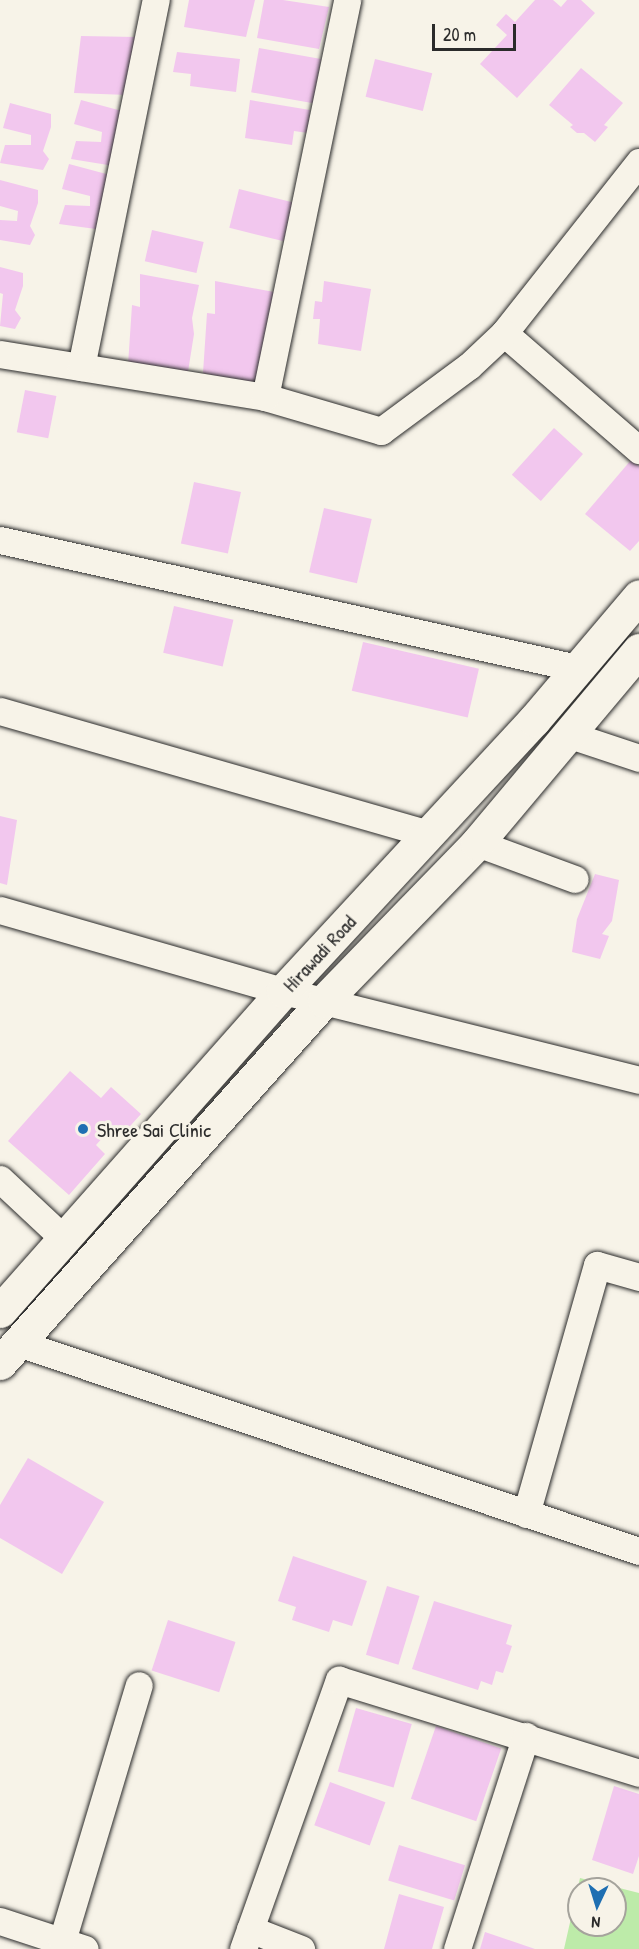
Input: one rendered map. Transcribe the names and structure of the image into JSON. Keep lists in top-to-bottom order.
{
  "streets": {
    "street": ["Hirawadi Road"]
  },
  "places": ["Shree Sai Clinic"],
  "scale_bar": "20 m",
  "north": "bottom"
}
